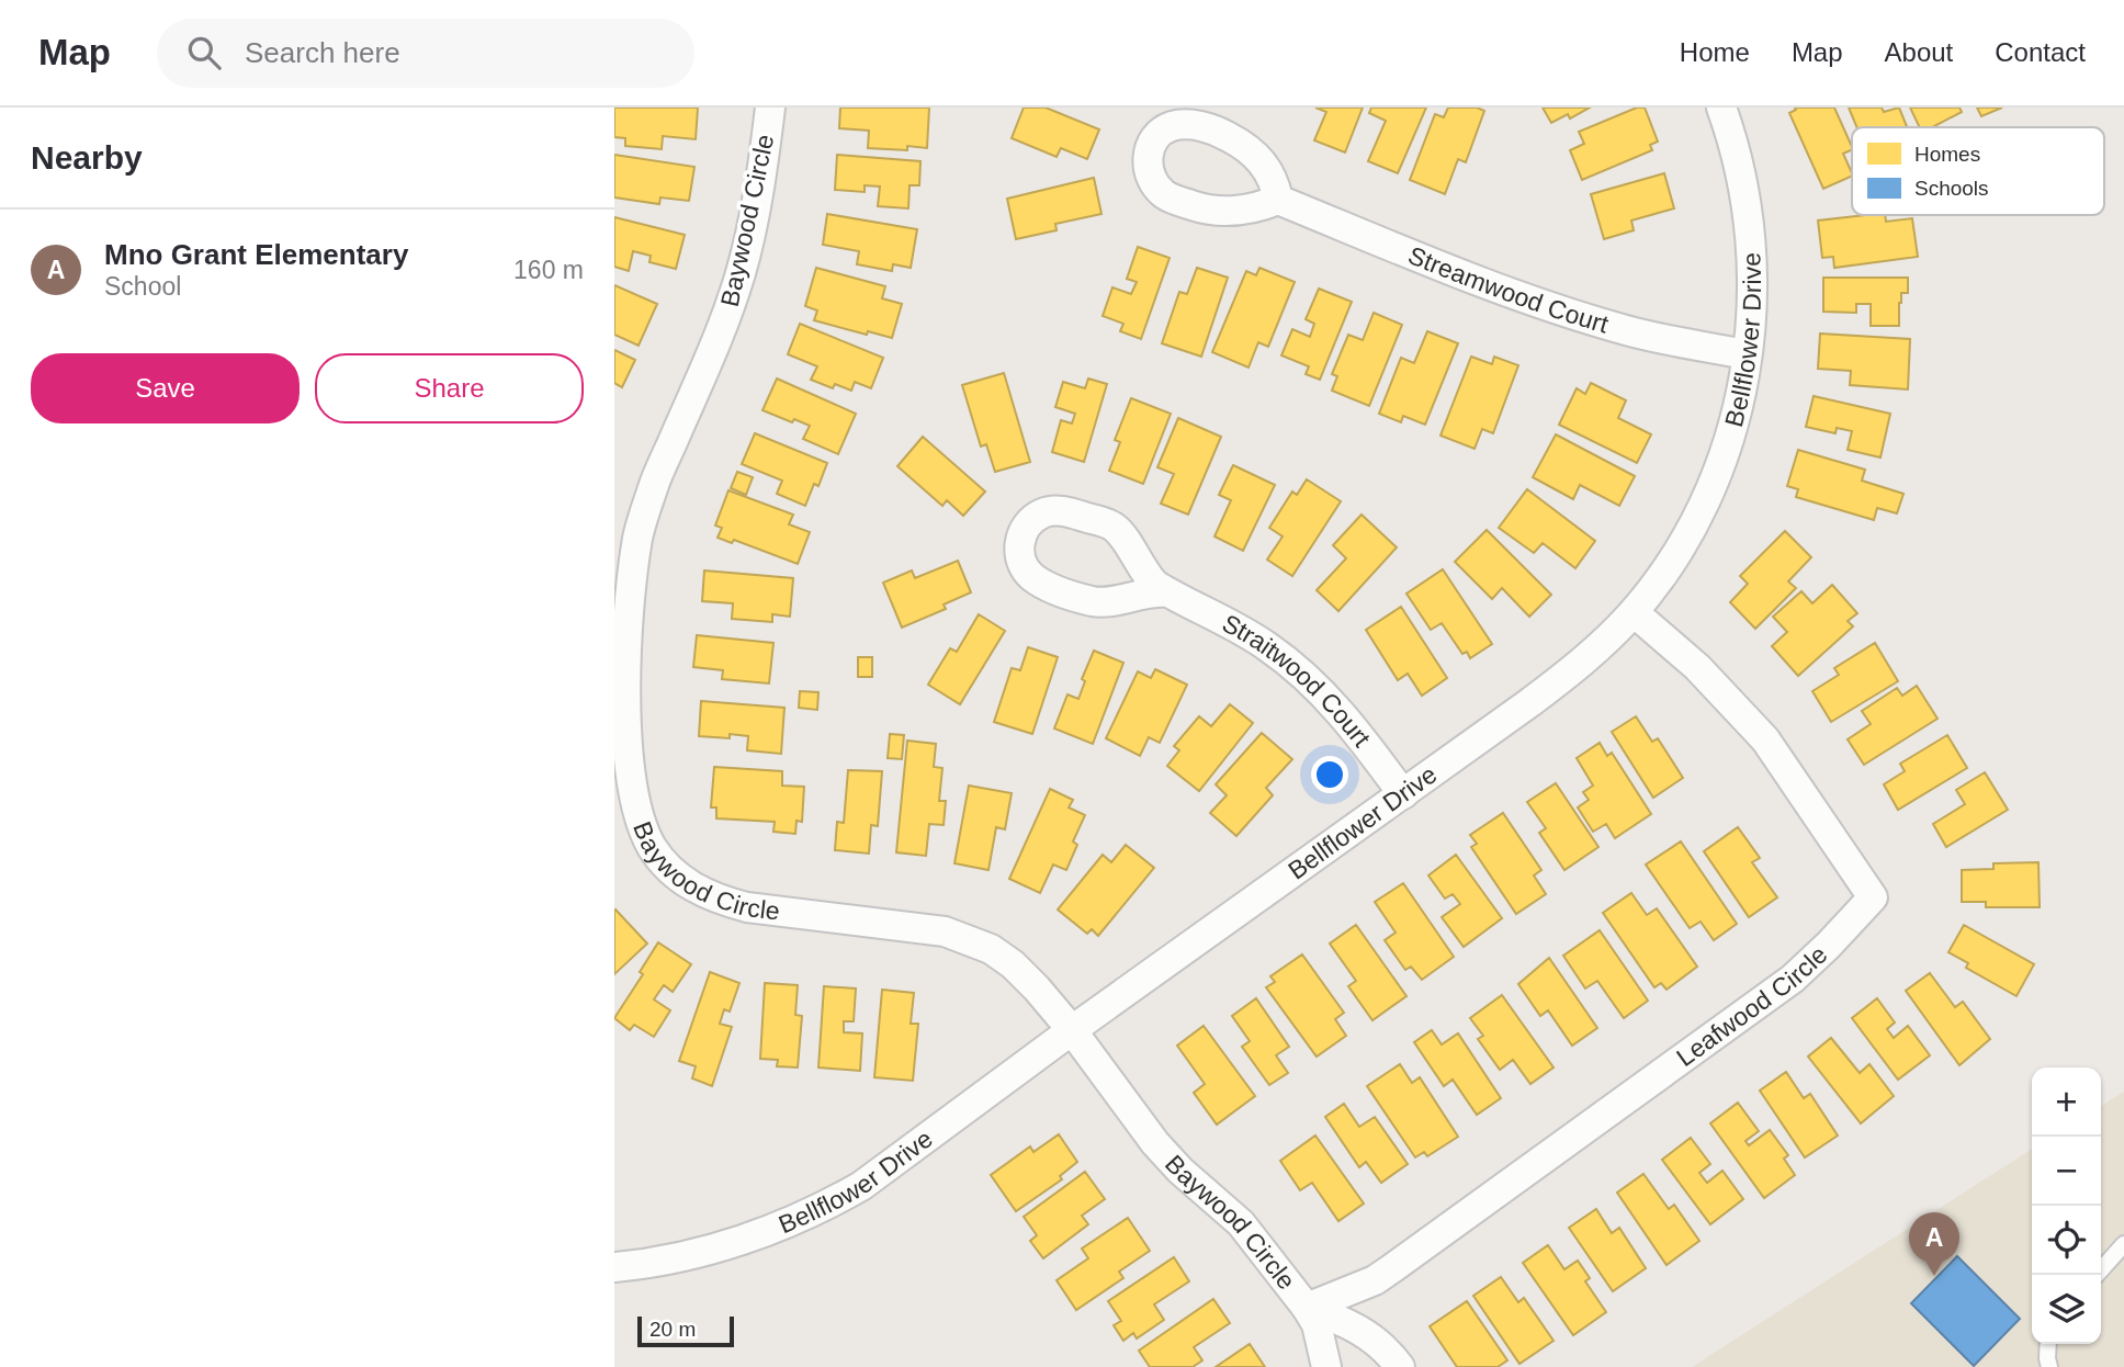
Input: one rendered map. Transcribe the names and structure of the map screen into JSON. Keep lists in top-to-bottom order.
{
  "streets": {
    "street": [
      "Baywood Circle",
      "Streamwood Court",
      "Bellflower Drive",
      "Straitwood Court",
      "Leafwood Circle"
    ]
  },
  "crossings": [
    ["Baywood Circle", "Bellflower Drive"],
    ["Baywood Circle", "Leafwood Circle"],
    ["Streamwood Court", "Bellflower Drive"],
    ["Bellflower Drive", "Straitwood Court"],
    ["Bellflower Drive", "Leafwood Circle"]
  ],
  "legend": ["Homes", "Schools"],
  "scale_bar": "20 m",
  "page": {
    "header": "Map",
    "search": "Search here",
    "nav": [
      "Home",
      "Map",
      "About",
      "Contact"
    ],
    "heading": "Nearby",
    "list": [
      {
        "mark": "A",
        "name": "Mno Grant Elementary",
        "note": "School",
        "value": "160 m"
      }
    ],
    "buttons": ["Save", "Share"],
    "map_buttons": ["+", "−"],
    "pins": "A",
    "scale": "20 m"
  }
}
